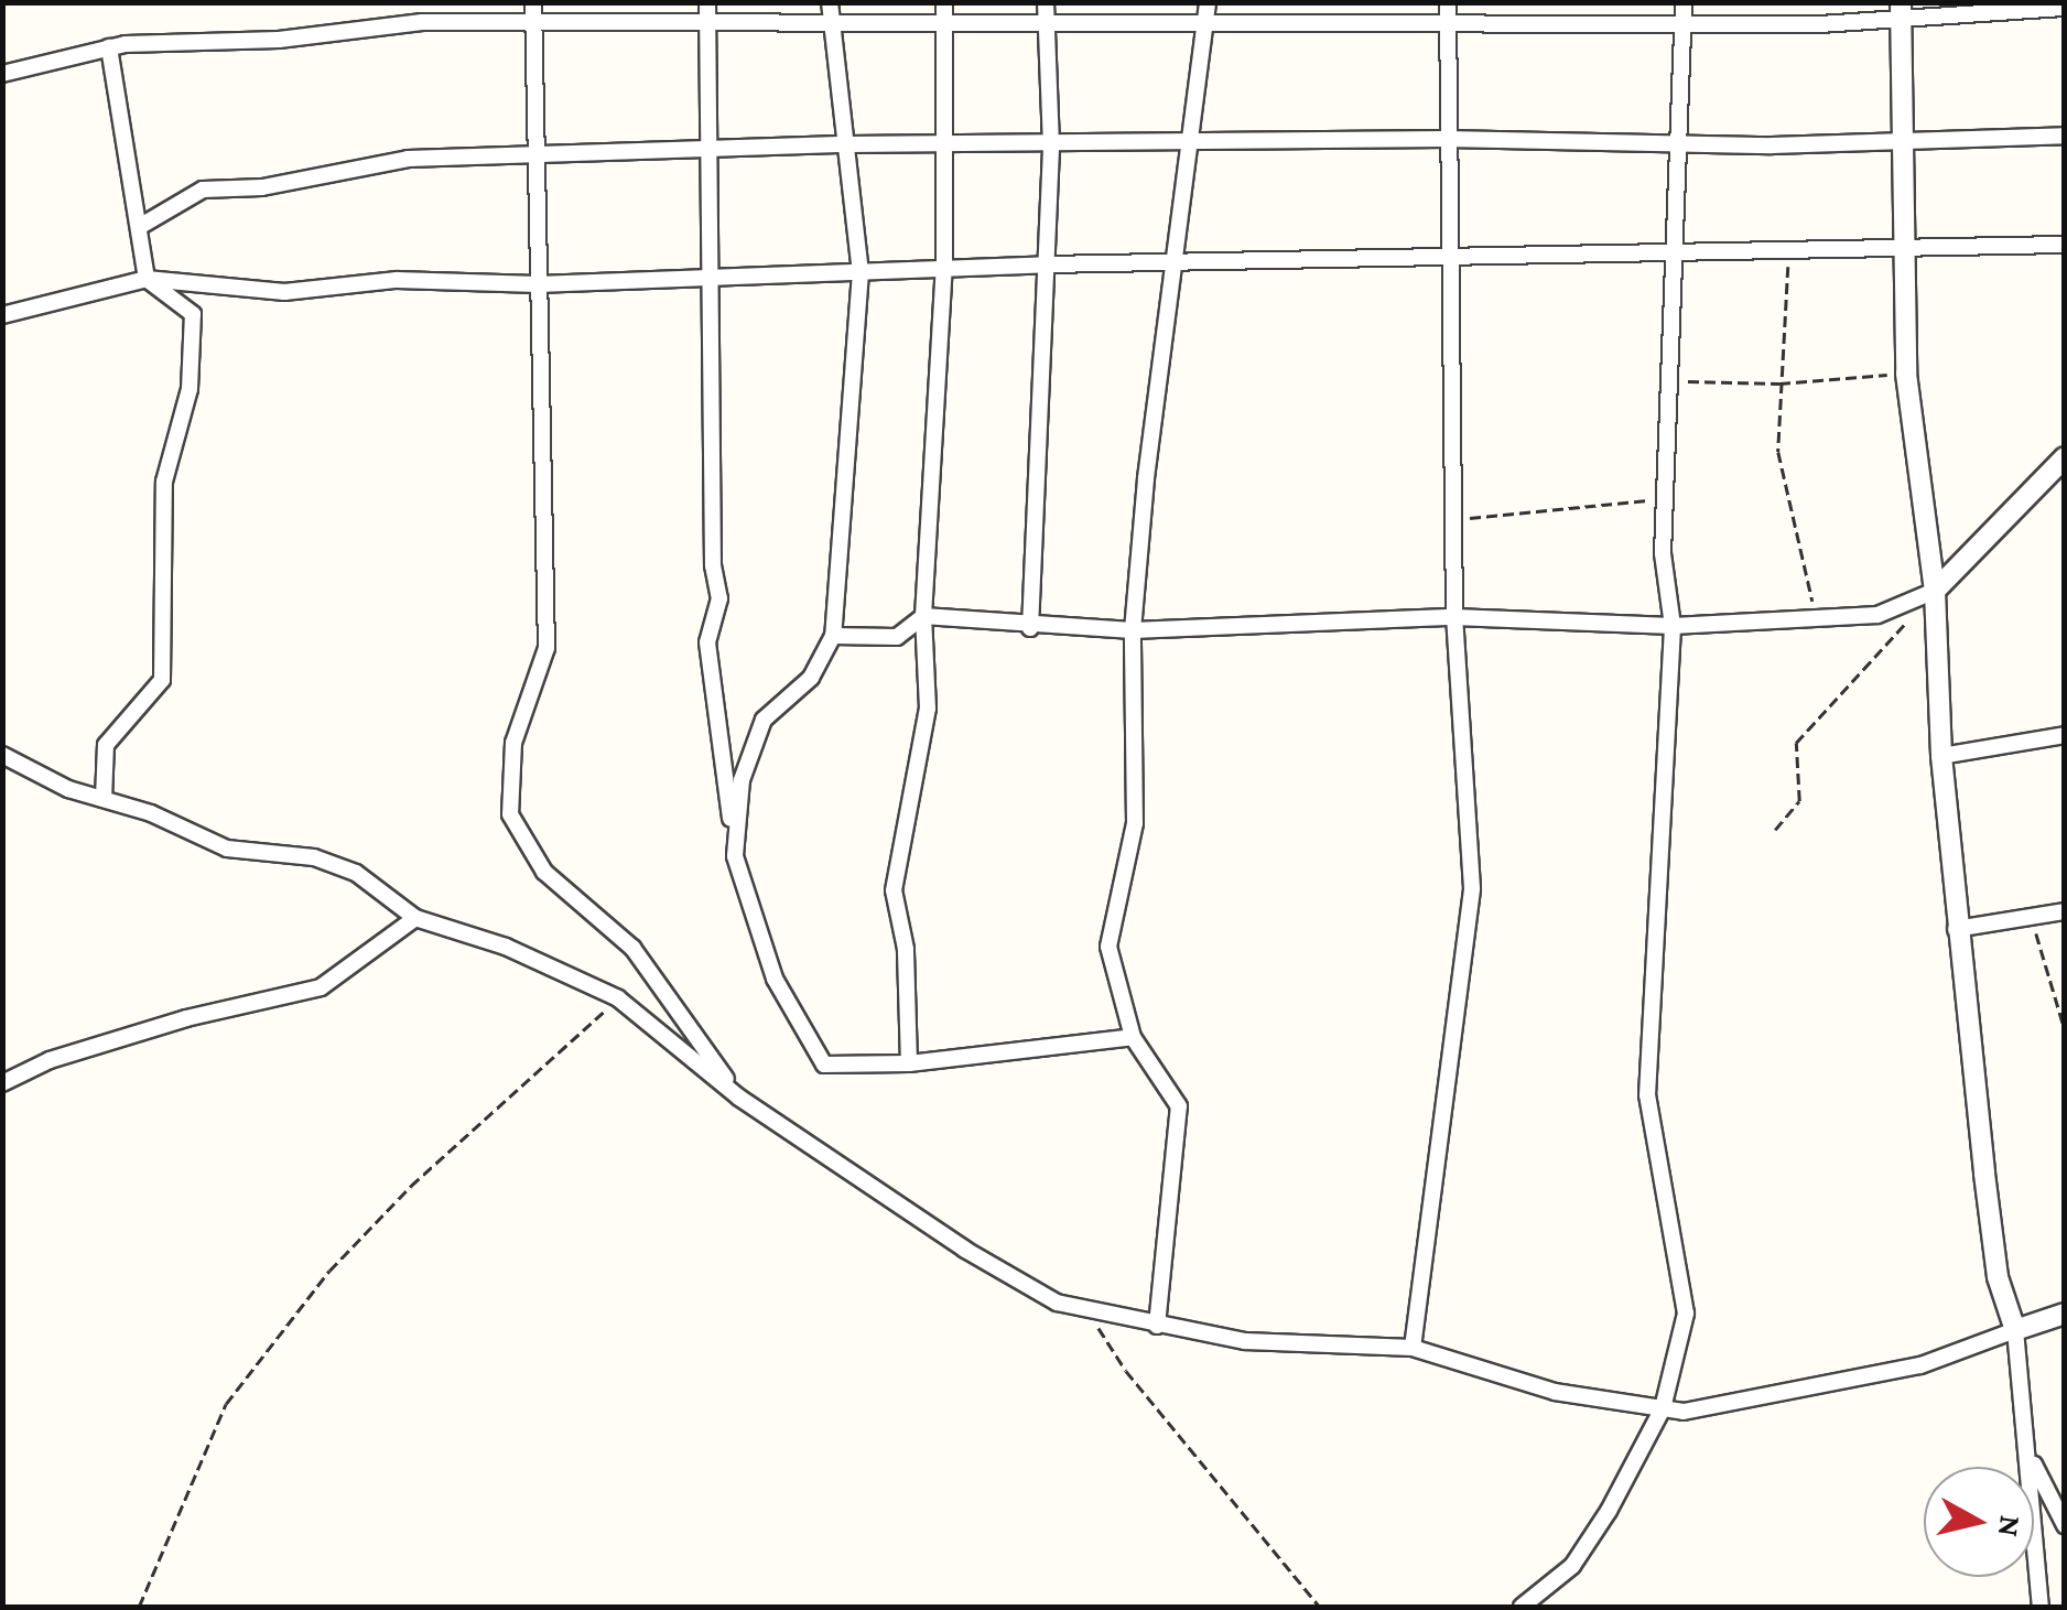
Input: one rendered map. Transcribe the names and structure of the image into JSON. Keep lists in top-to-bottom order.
{
  "north": "right"
}
